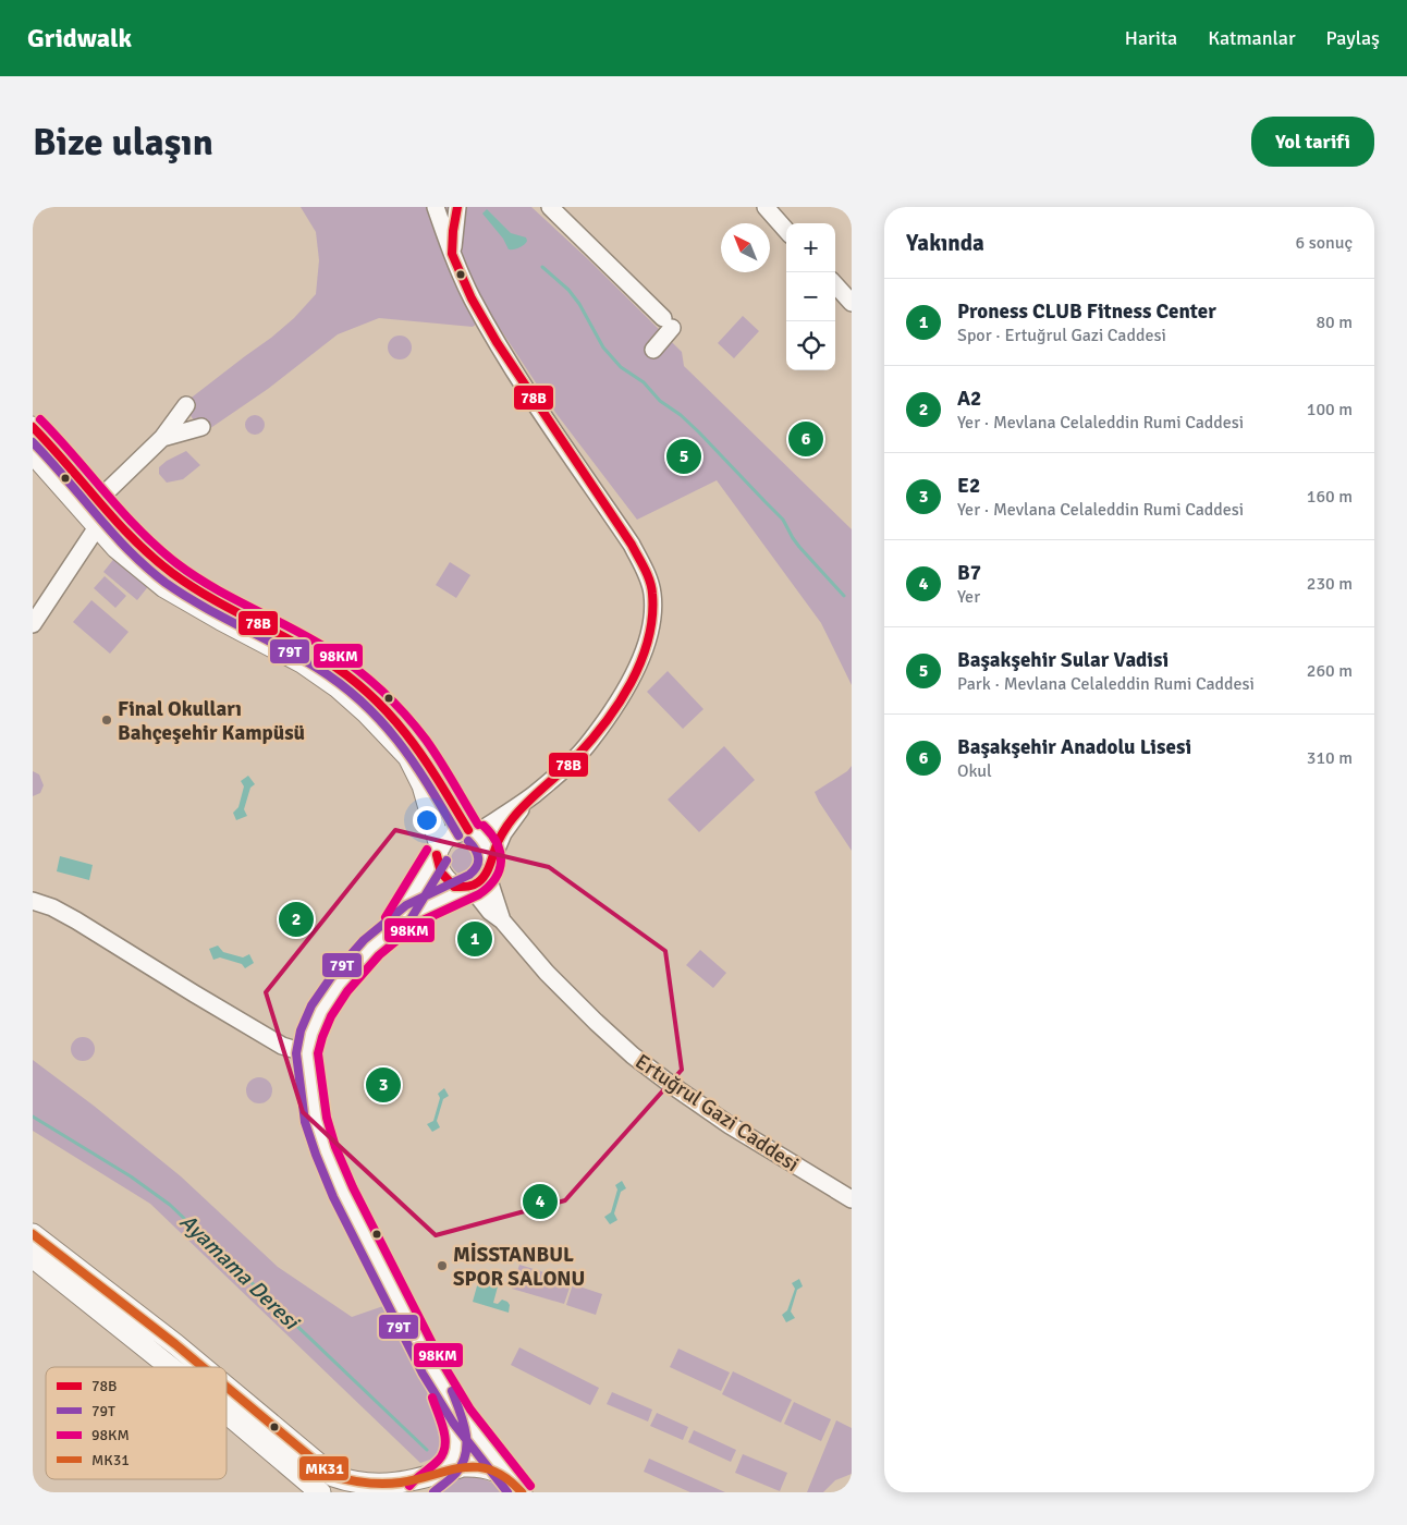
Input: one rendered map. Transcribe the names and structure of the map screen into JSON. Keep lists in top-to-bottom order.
{
  "streets": {
    "street": ["Ertuğrul Gazi Caddesi"]
  },
  "water": ["Ayamama Deresi"],
  "places": ["Final Okulları Bahçeşehir Kampüsü", "MİSSTANBUL SPOR SALONU"],
  "lines": [
    "transit line 78B",
    "transit line 98KM",
    "transit line 79T",
    "transit line MK31"
  ],
  "legend": [
    "78B",
    "79T",
    "98KM",
    "MK31"
  ],
  "north": "top left",
  "page": {
    "header": "Gridwalk",
    "nav": ["Harita", "Katmanlar", "Paylaş"],
    "buttons": "Yol tarifi",
    "title": "Bize ulaşın",
    "heading": ["Yakında", "6 sonuç"],
    "map_buttons": ["+", "−"],
    "list": [
      {
        "mark": "1",
        "name": "Proness CLUB Fitness Center",
        "note": "Spor · Ertuğrul Gazi Caddesi",
        "value": "80 m"
      },
      {
        "mark": "2",
        "name": "A2",
        "note": "Yer · Mevlana Celaleddin Rumi Caddesi",
        "value": "100 m"
      },
      {
        "mark": "3",
        "name": "E2",
        "note": "Yer · Mevlana Celaleddin Rumi Caddesi",
        "value": "160 m"
      },
      {
        "mark": "4",
        "name": "B7",
        "note": "Yer",
        "value": "230 m"
      },
      {
        "mark": "5",
        "name": "Başakşehir Sular Vadisi",
        "note": "Park · Mevlana Celaleddin Rumi Caddesi",
        "value": "260 m"
      },
      {
        "mark": "6",
        "name": "Başakşehir Anadolu Lisesi",
        "note": "Okul",
        "value": "310 m"
      }
    ],
    "pins": [
      "6",
      "5",
      "2",
      "1",
      "3",
      "4"
    ]
  }
}
